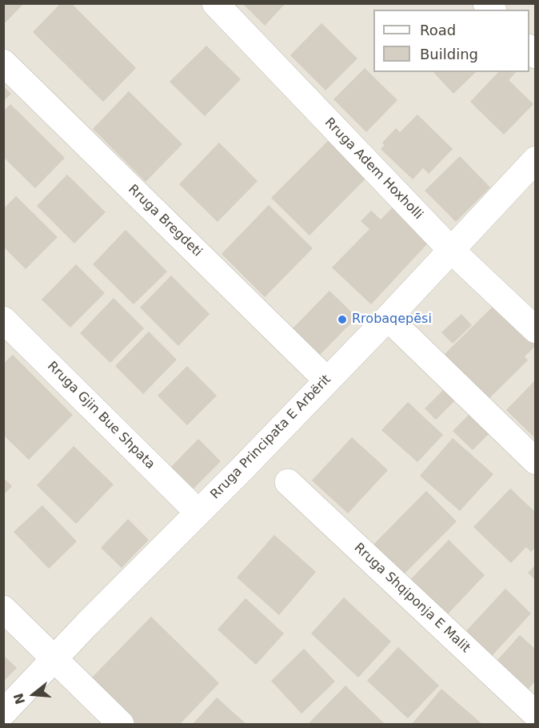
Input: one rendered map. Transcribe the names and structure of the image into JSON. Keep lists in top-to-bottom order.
{
  "streets": {
    "street": [
      "Rruga Adem Hoxholli",
      "Rruga Bregdeti",
      "Rruga Gjin Bue Shpata",
      "Rruga Principata E Arbërit",
      "Rruga Shqiponja E Malit"
    ]
  },
  "crossings": [
    ["Rruga Adem Hoxholli", "Rruga Principata E Arbërit"],
    ["Rruga Bregdeti", "Rruga Principata E Arbërit"],
    ["Rruga Gjin Bue Shpata", "Rruga Principata E Arbërit"]
  ],
  "places": ["Rrobaqepēsi"],
  "legend": ["Road", "Building"],
  "north": "left"
}
